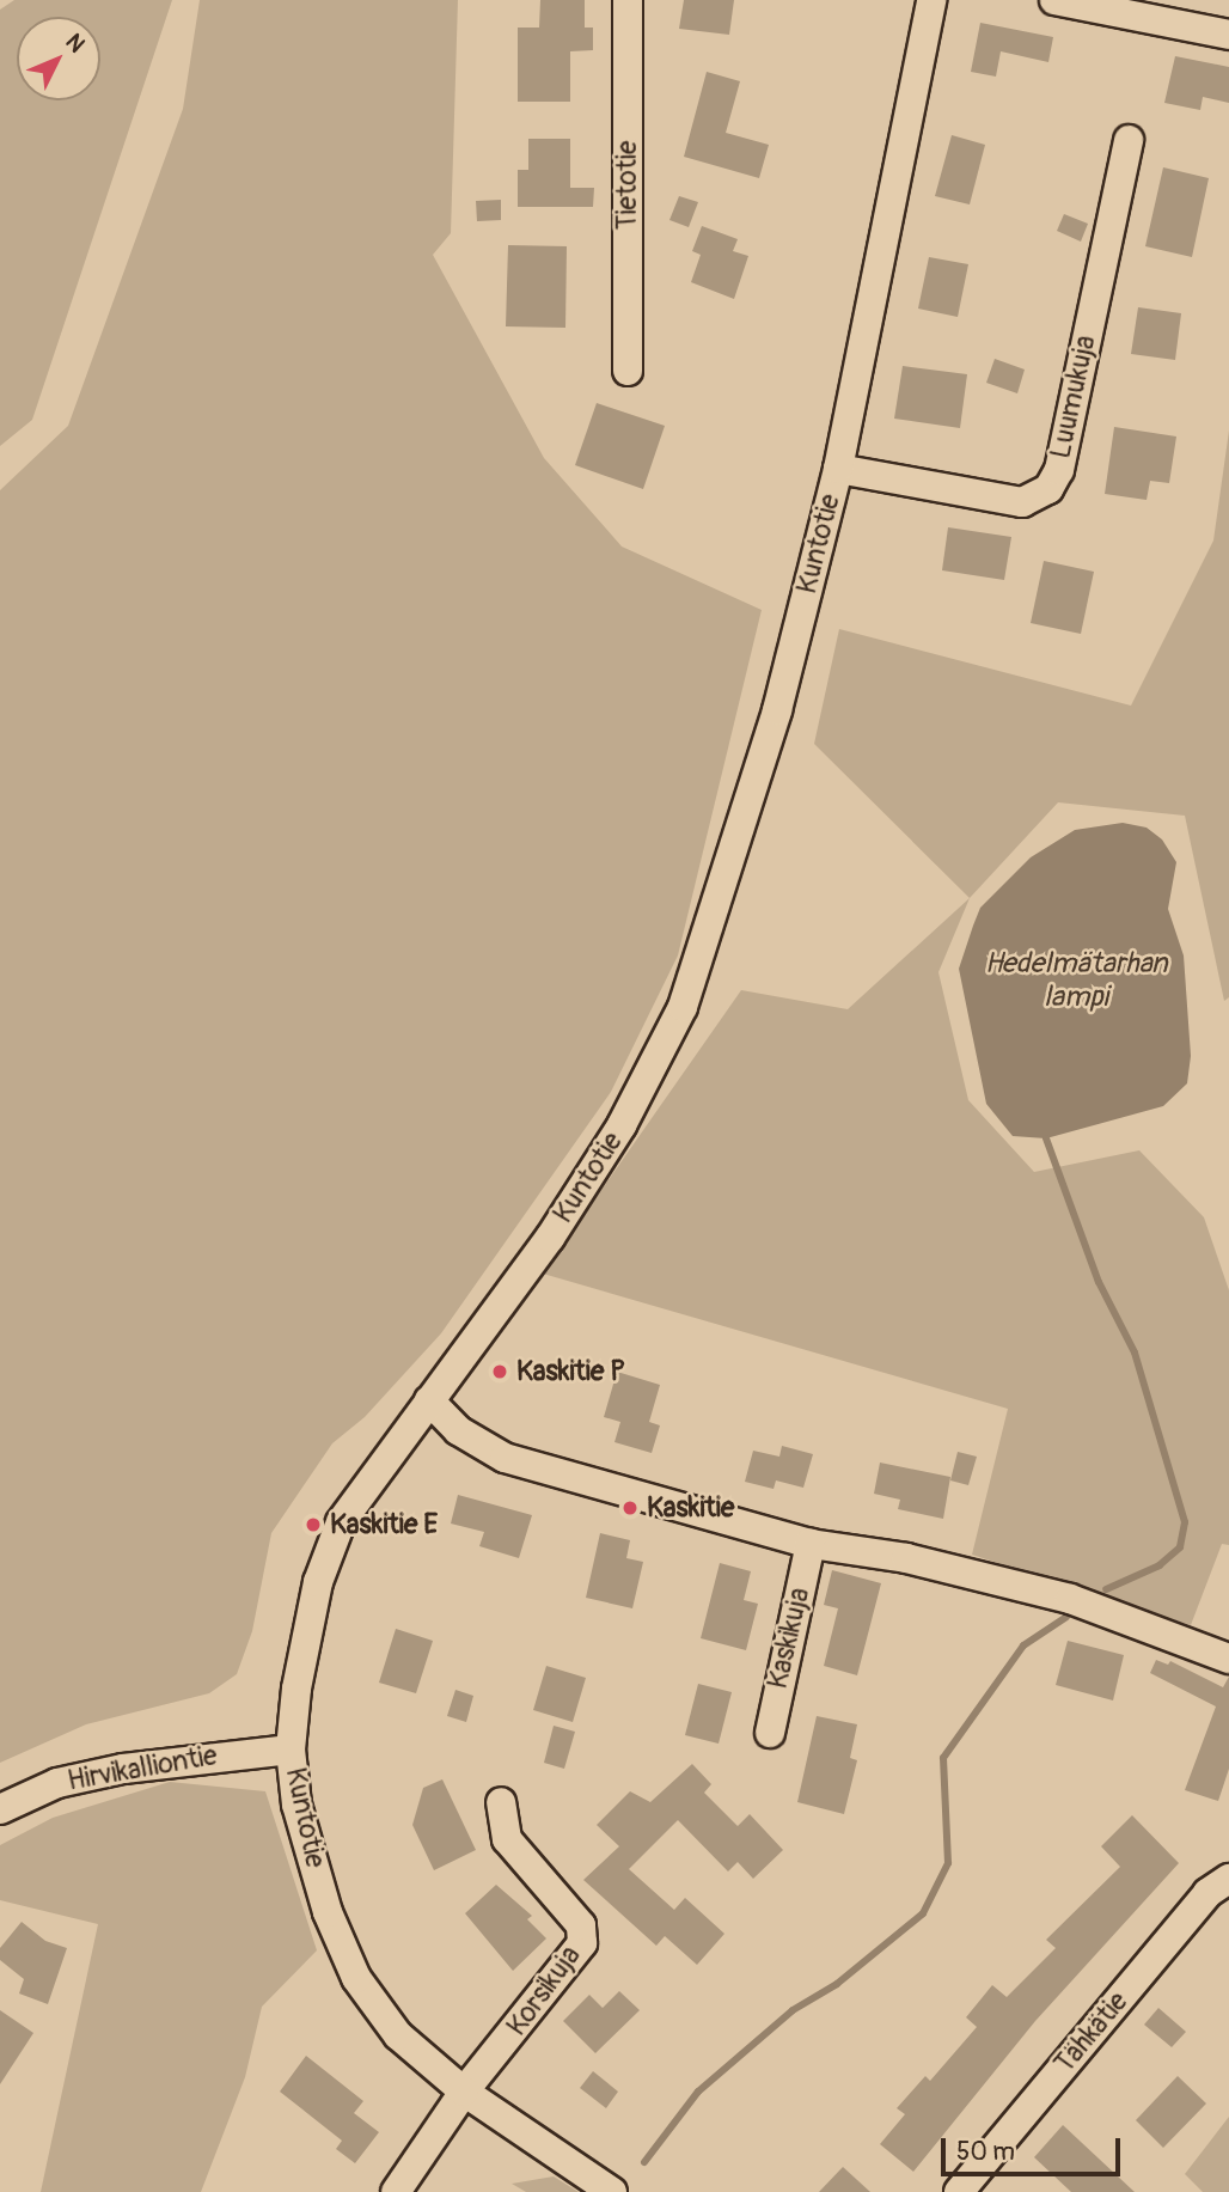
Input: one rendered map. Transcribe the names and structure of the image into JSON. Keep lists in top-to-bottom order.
{
  "streets": {
    "street": [
      "Tietotie",
      "Luumukuja",
      "Kuntotie",
      "Kaskikuja",
      "Hirvikalliontie",
      "Korsikuja",
      "Tähkätie"
    ]
  },
  "crossings": [
    ["Luumukuja", "Kuntotie"],
    ["Kuntotie", "Hirvikalliontie"],
    ["Kuntotie", "Korsikuja"]
  ],
  "water": ["Hedelmätarhan lampi"],
  "places": ["Kaskitie P", "Kaskitie", "Kaskitie E"],
  "scale_bar": "50 m",
  "north": "top right"
}
